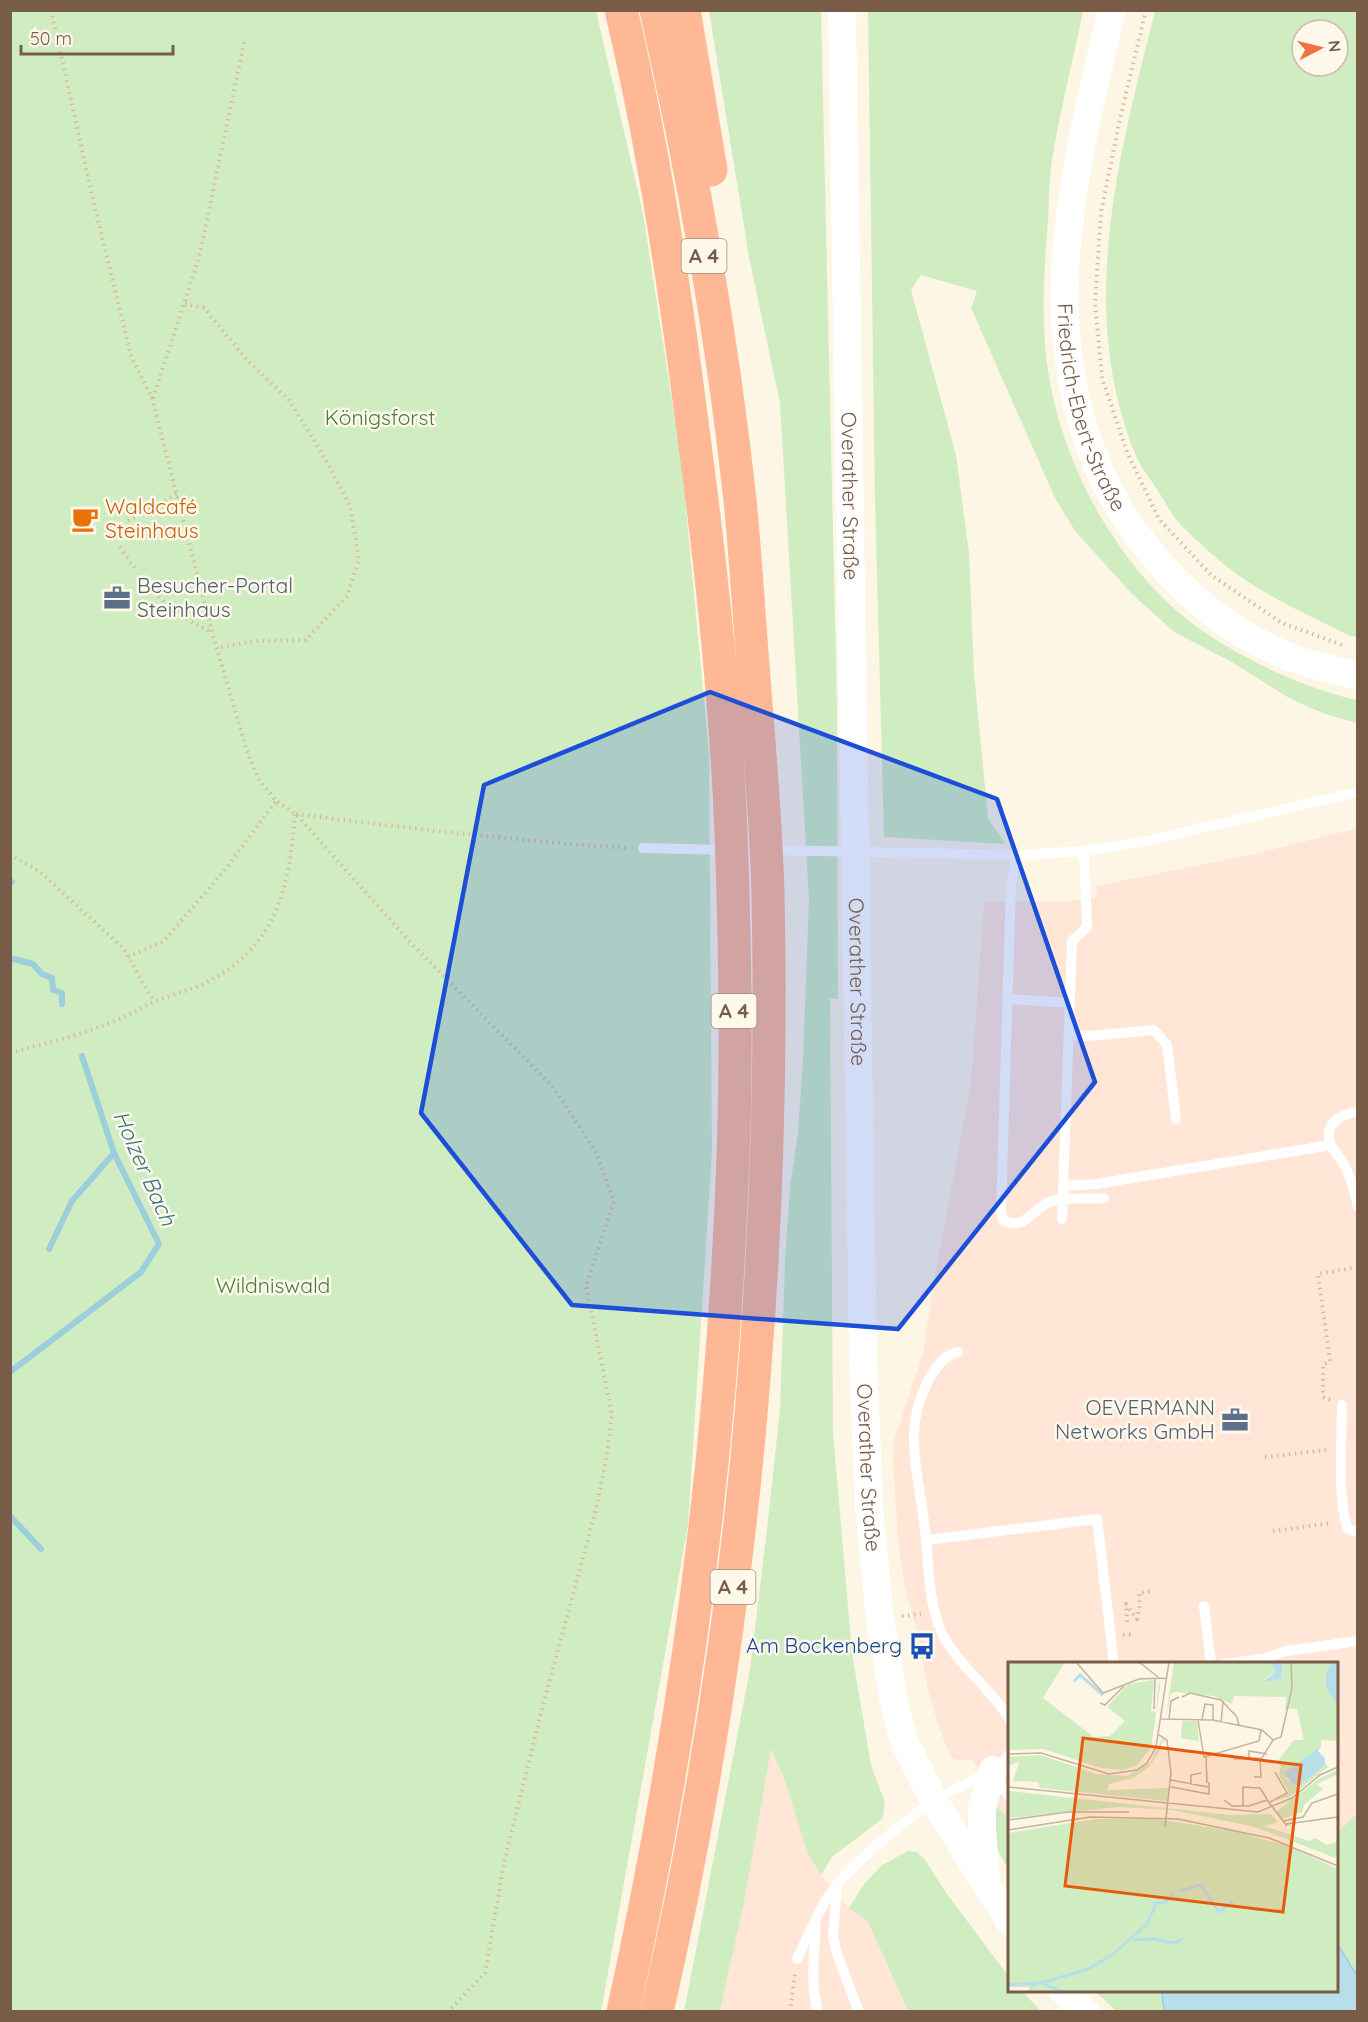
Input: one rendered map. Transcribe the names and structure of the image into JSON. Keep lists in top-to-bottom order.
{
  "streets": {
    "highway": ["A 4"],
    "main road": ["Friedrich-Ebert-Straße", "Overather Straße"]
  },
  "water": ["Holzer Bach"],
  "parks": ["Königsforst", "Wildniswald"],
  "places": {
    "cafe": ["Waldcafé Steinhaus"],
    "office": ["Besucher-Portal Steinhaus", "OEVERMANN Networks GmbH"],
    "bus stop": ["Am Bockenberg"]
  },
  "scale_bar": "50 m",
  "north": "right"
}
